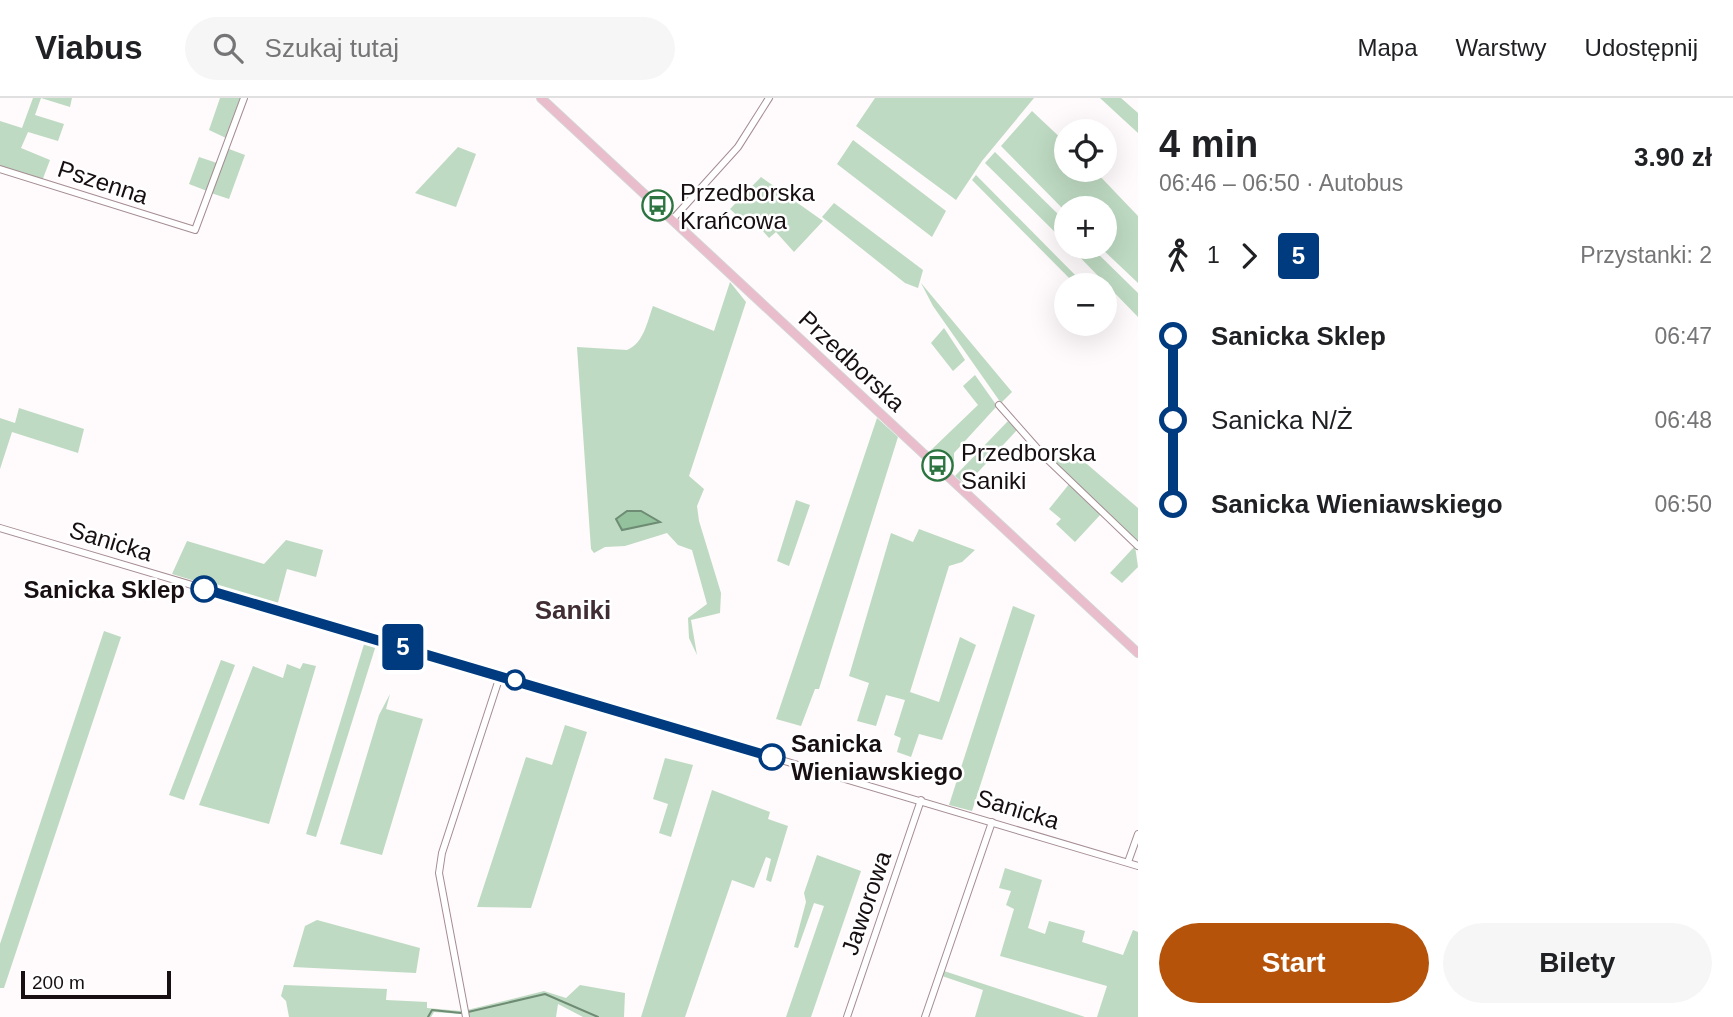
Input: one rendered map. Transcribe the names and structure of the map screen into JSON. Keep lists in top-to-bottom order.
{
  "streets": {
    "main road": ["Przedborska"],
    "street": ["Pszenna", "Sanicka", "Jaworowa"]
  },
  "crossings": [
    ["Sanicka", "Jaworowa"]
  ],
  "districts": ["Saniki"],
  "places": {
    "bus stop": ["Przedborska Krańcowa", "Przedborska Saniki"],
    "other": ["Sanicka Sklep", "Sanicka Wieniawskiego"]
  },
  "lines": ["bus line 5"],
  "scale_bar": "200 m",
  "page": {
    "header": "Viabus",
    "search": "Szukaj tutaj",
    "nav": ["Mapa", "Warstwy", "Udostępnij"],
    "on_map": "5",
    "heading": ["4 min", "06:46 – 06:50 · Autobus", "3.90 zł"],
    "map_buttons": ["+", "−"],
    "legs": ["1", "5", "Przystanki: 2"],
    "list": [
      {
        "name": "Sanicka Sklep",
        "value": "06:47"
      },
      {
        "name": "Sanicka N/Ż",
        "value": "06:48"
      },
      {
        "name": "Sanicka Wieniawskiego",
        "value": "06:50"
      }
    ],
    "buttons": ["Start", "Bilety"],
    "scale": "200 m"
  }
}
